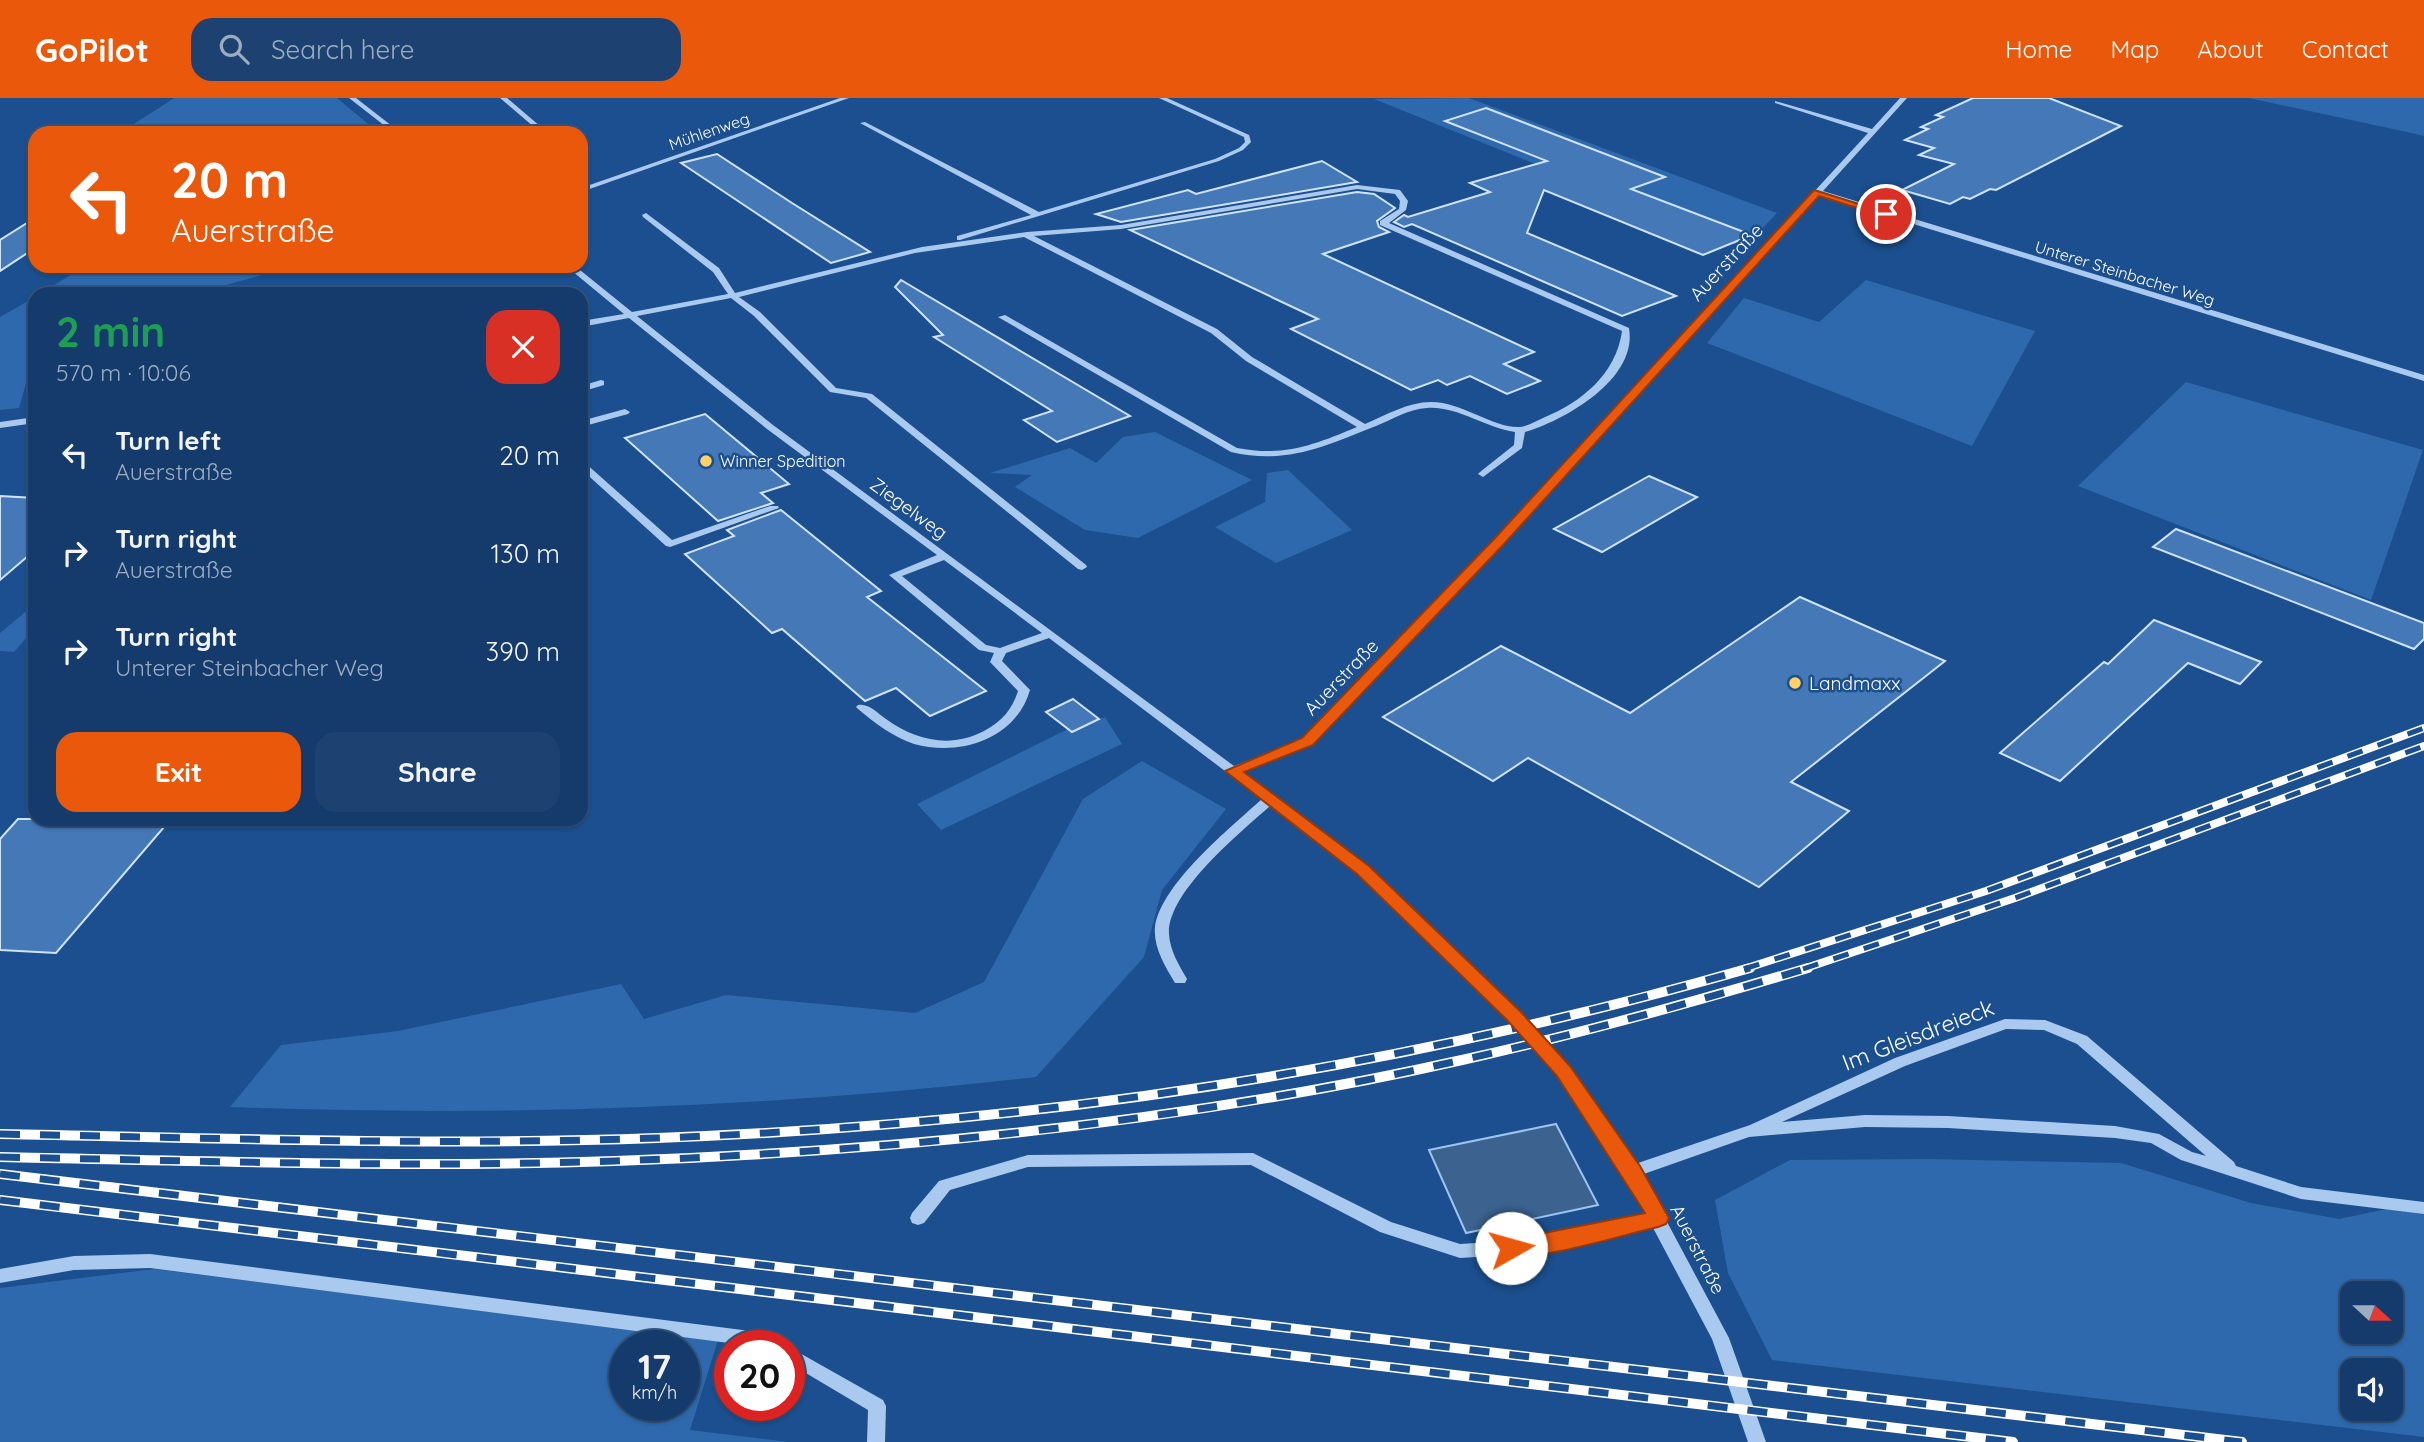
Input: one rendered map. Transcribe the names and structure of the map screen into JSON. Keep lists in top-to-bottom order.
{
  "streets": {
    "street": [
      "Mühlenweg",
      "Auerstraße",
      "Unterer Steinbacher Weg",
      "Ziegelweg",
      "Im Gleisdreieck"
    ]
  },
  "crossings": [
    ["Auerstraße", "Unterer Steinbacher Weg"],
    ["Auerstraße", "Ziegelweg"],
    ["Auerstraße", "Im Gleisdreieck"]
  ],
  "places": ["Winner Spedition", "Landmaxx"],
  "north": "right",
  "page": {
    "header": "GoPilot",
    "search": "Search here",
    "nav": [
      "Home",
      "Map",
      "About",
      "Contact"
    ],
    "turn": ["20 m", "Auerstraße"],
    "heading": ["2 min", "570 m · 10:06"],
    "list": [
      {
        "name": "Turn left",
        "note": "Auerstraße",
        "value": "20 m"
      },
      {
        "name": "Turn right",
        "note": "Auerstraße",
        "value": "130 m"
      },
      {
        "name": "Turn right",
        "note": "Unterer Steinbacher Weg",
        "value": "390 m"
      }
    ],
    "buttons": ["Exit", "Share"],
    "speed": "17 km/h",
    "limit": "20"
  }
}
